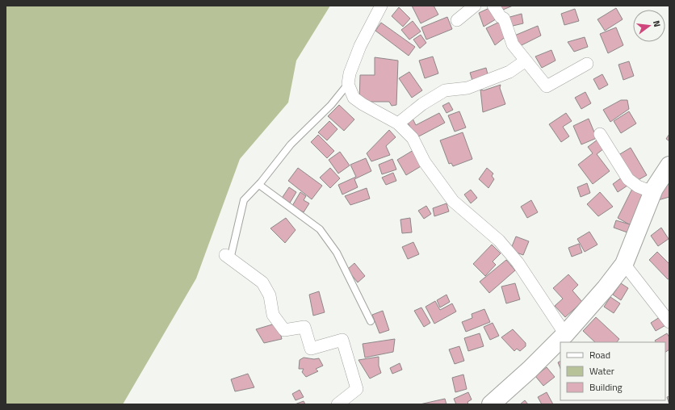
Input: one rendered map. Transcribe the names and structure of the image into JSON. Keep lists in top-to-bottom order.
{
  "legend": ["Road", "Water", "Building"],
  "north": "right"
}
